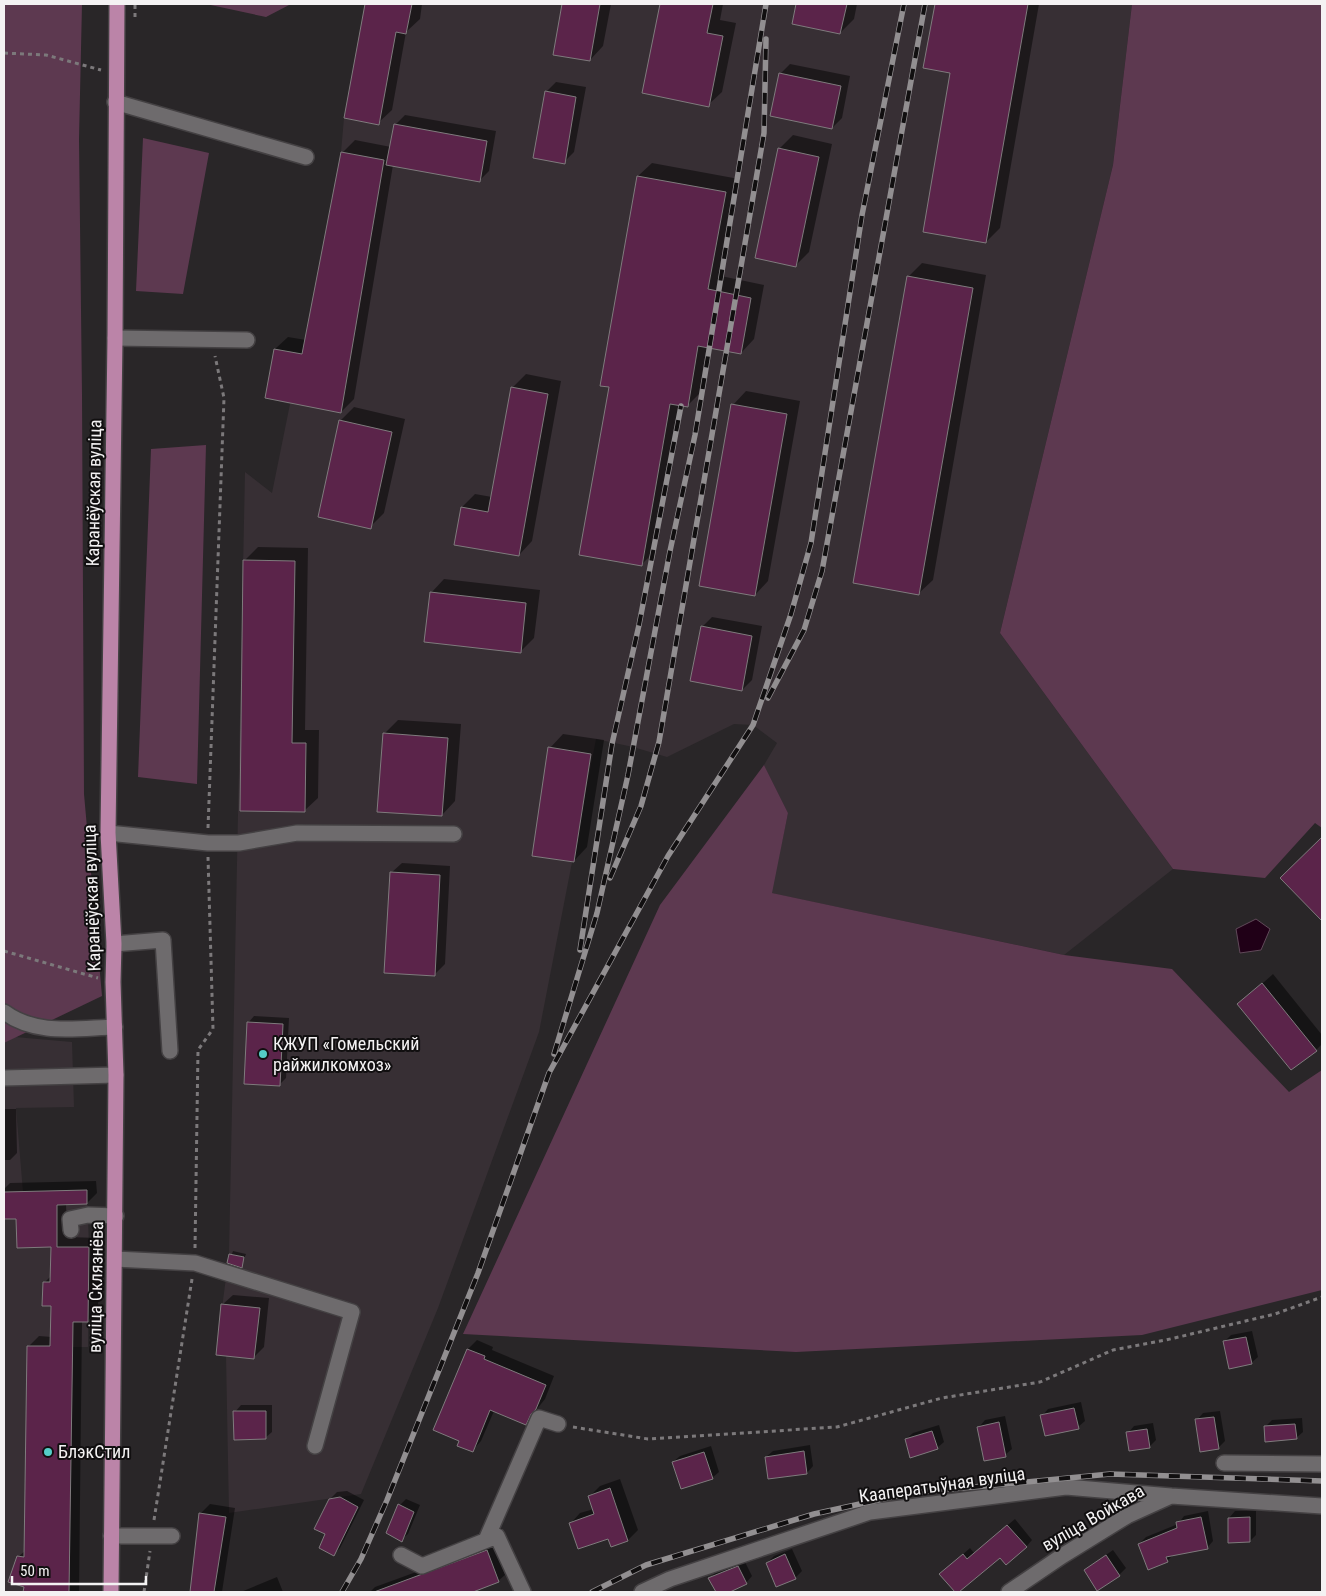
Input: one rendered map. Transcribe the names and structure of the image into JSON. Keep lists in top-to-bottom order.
{
  "streets": {
    "main road": ["Каранёўская вуліца", "вуліца Склязнёва"],
    "street": ["Кааператыўная вуліца", "вуліца Войкава"]
  },
  "crossings": [
    ["Каранёўская вуліца", "вуліца Склязнёва"],
    ["Кааператыўная вуліца", "вуліца Войкава"]
  ],
  "places": ["КЖУП «Гомельский райжилкомхоз»", "БлэкСтил"],
  "scale_bar": "50 m"
}
